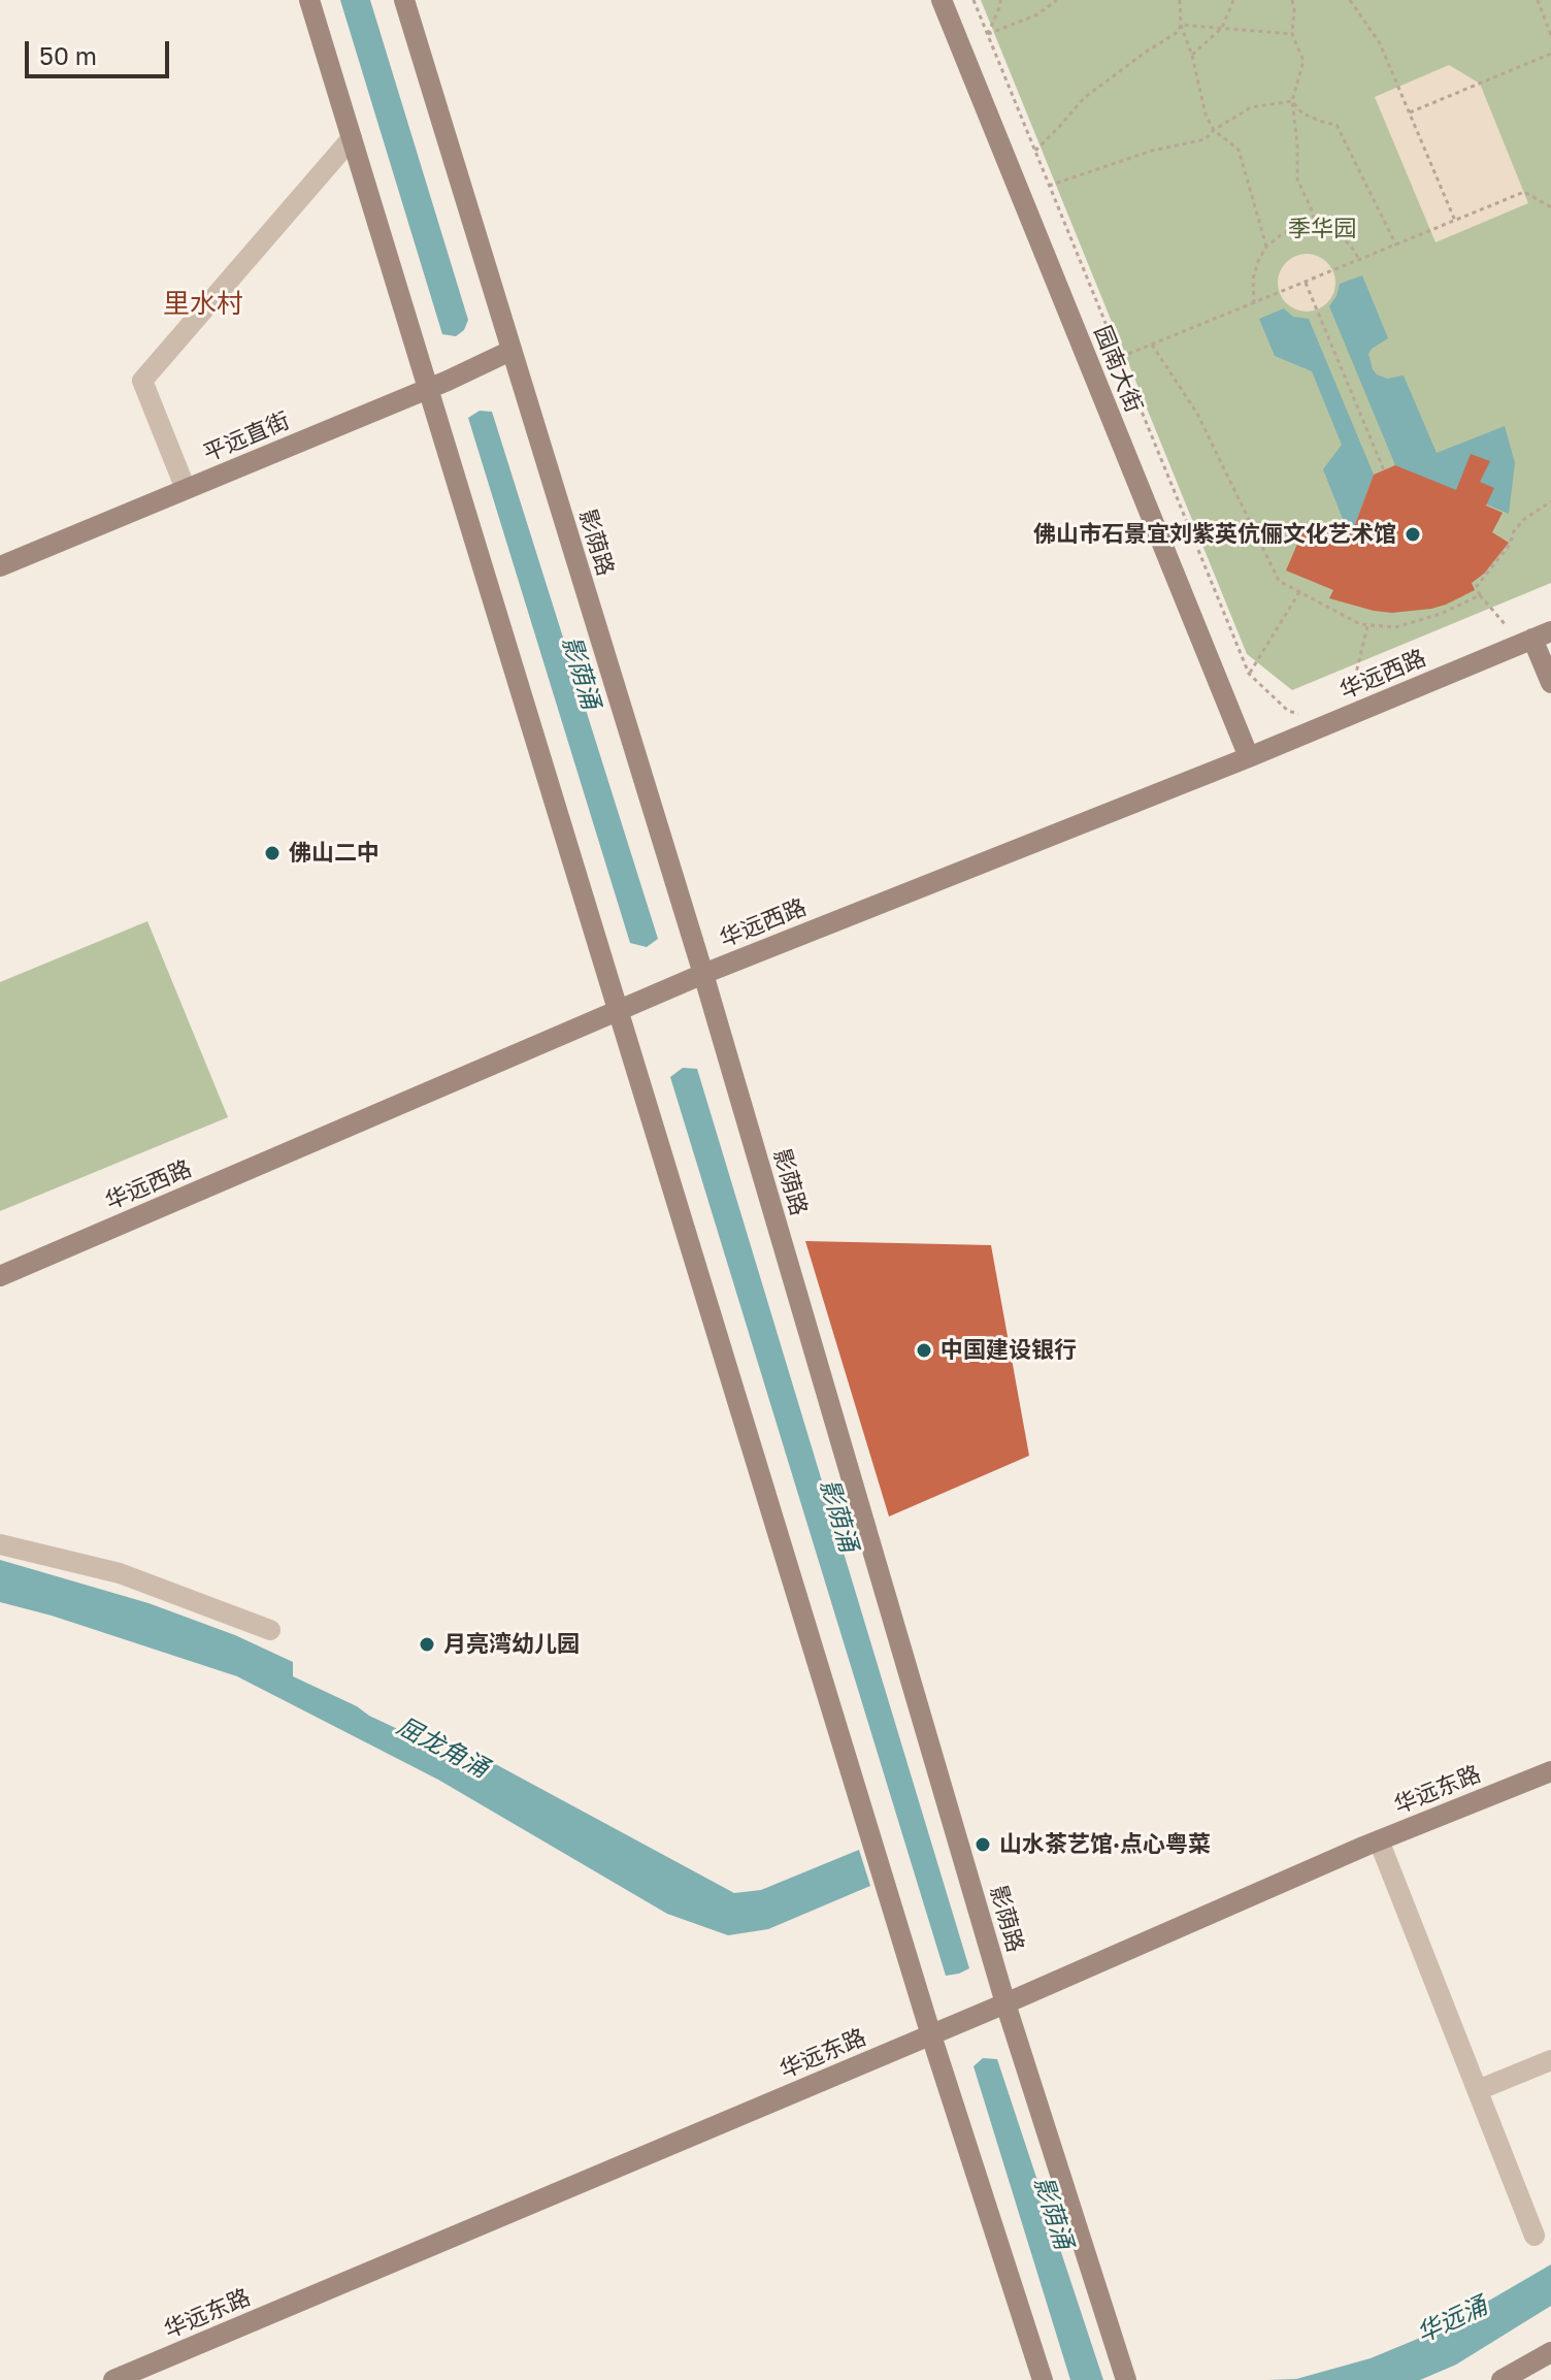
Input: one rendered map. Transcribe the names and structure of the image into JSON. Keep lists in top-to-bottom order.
{
  "streets": {
    "street": [
      "园南大街",
      "平远直街",
      "影荫路",
      "华远西路",
      "华远东路"
    ]
  },
  "crossings": [
    ["园南大街", "华远西路"],
    ["平远直街", "影荫路"],
    ["影荫路", "华远西路"],
    ["影荫路", "华远东路"]
  ],
  "districts": ["里水村"],
  "water": ["影荫涌", "屈龙角涌", "华远涌"],
  "parks": ["季华园"],
  "places": [
    "佛山市石景宜刘紫英伉俪文化艺术馆",
    "佛山二中",
    "中国建设银行",
    "月亮湾幼儿园",
    "山水茶艺馆·点心粤菜"
  ],
  "scale_bar": "50 m"
}
